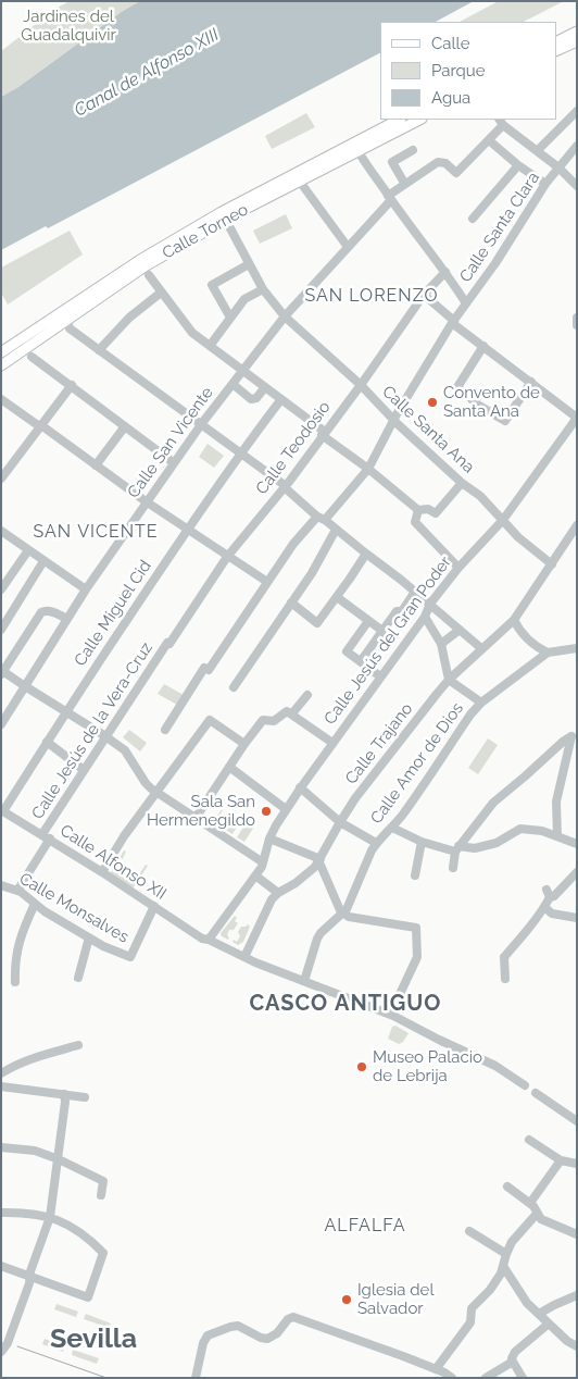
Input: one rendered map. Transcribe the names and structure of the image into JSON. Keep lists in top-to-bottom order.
{
  "streets": {
    "main road": ["Calle Torneo"],
    "street": [
      "Calle Santa Clara",
      "Calle Santa Ana",
      "Calle San Vicente",
      "Calle Teodosio",
      "Calle Miguel Cid",
      "Calle Jesús del Gran Poder",
      "Calle Jesús de la Vera-Cruz",
      "Calle Trajano",
      "Calle Amor de Dios",
      "Calle Alfonso XII",
      "Calle Monsalves"
    ]
  },
  "crossings": [
    ["Calle Santa Clara", "Calle Santa Ana"],
    ["Calle Torneo", "Calle Santa Ana"],
    ["Calle Santa Ana", "Calle San Vicente"],
    ["Calle Santa Ana", "Calle Teodosio"],
    ["Calle Santa Ana", "Calle Jesús del Gran Poder"],
    ["Calle Santa Ana", "Calle Trajano"],
    ["Calle Teodosio", "Calle Jesús de la Vera-Cruz"],
    ["Calle Miguel Cid", "Calle Alfonso XII"],
    ["Calle Jesús de la Vera-Cruz", "Calle Alfonso XII"],
    ["Calle Jesús de la Vera-Cruz", "Calle Monsalves"],
    ["Calle Alfonso XII", "Calle Monsalves"]
  ],
  "districts": [
    "SAN LORENZO",
    "SAN VICENTE",
    "CASCO ANTIGUO",
    "ALFALFA",
    "Sevilla"
  ],
  "water": ["Canal de Alfonso XIII"],
  "parks": ["Jardines del Guadalquivir"],
  "places": [
    "Convento de Santa Ana",
    "Sala San Hermenegildo",
    "Museo Palacio de Lebrija",
    "Iglesia del Salvador"
  ],
  "legend": ["Calle", "Parque", "Agua"]
}
